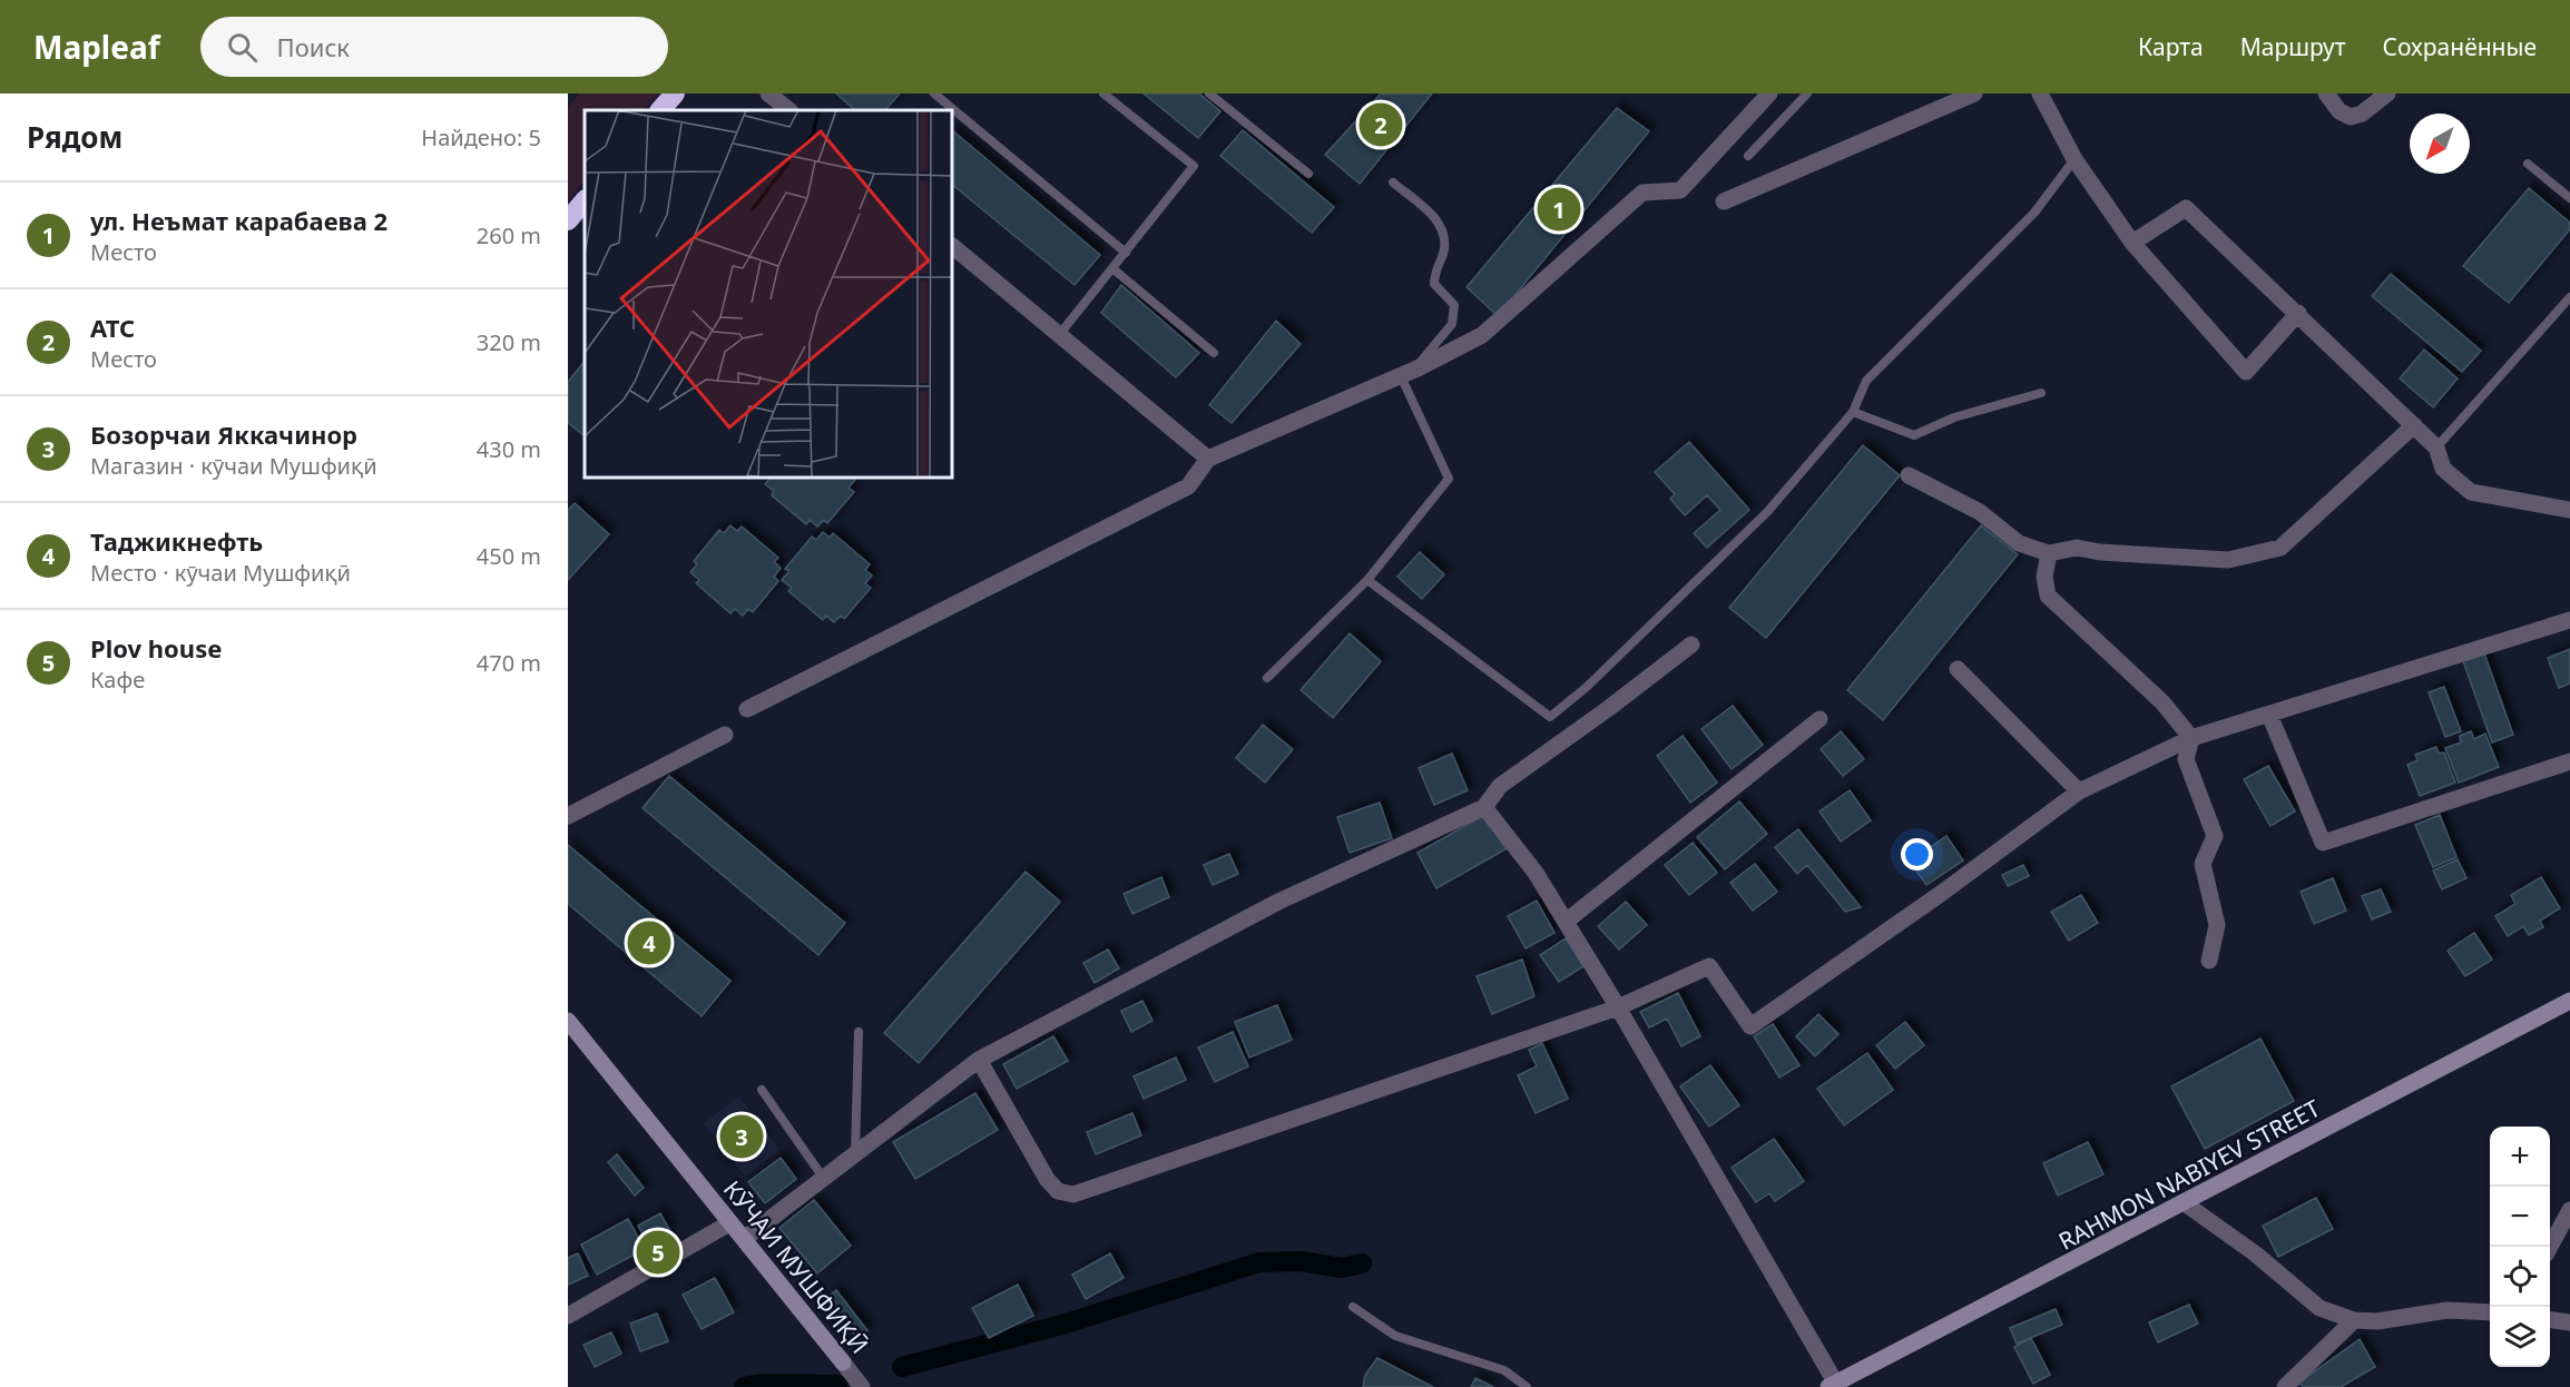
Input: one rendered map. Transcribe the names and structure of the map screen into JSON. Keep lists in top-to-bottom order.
{
  "streets": {
    "street": ["RAHMON NABIYEV STREET", "КӮЧАИ МУШФИҚӢ"]
  },
  "north": "bottom left",
  "page": {
    "header": "Mapleaf",
    "search": "Поиск",
    "nav": ["Карта", "Маршрут", "Сохранённые"],
    "heading": ["Рядом", "Найдено: 5"],
    "pins": [
      "2",
      "1",
      "4",
      "3",
      "5"
    ],
    "list": [
      {
        "mark": "1",
        "name": "ул. Неъмат карабаева 2",
        "note": "Место",
        "value": "260 m"
      },
      {
        "mark": "2",
        "name": "АТС",
        "note": "Место",
        "value": "320 m"
      },
      {
        "mark": "3",
        "name": "Бозорчаи Яккачинор",
        "note": "Магазин · кӯчаи Мушфиқӣ",
        "value": "430 m"
      },
      {
        "mark": "4",
        "name": "Таджикнефть",
        "note": "Место · кӯчаи Мушфиқӣ",
        "value": "450 m"
      },
      {
        "mark": "5",
        "name": "Plov house",
        "note": "Кафе",
        "value": "470 m"
      }
    ],
    "map_buttons": ["+", "−"]
  }
}
